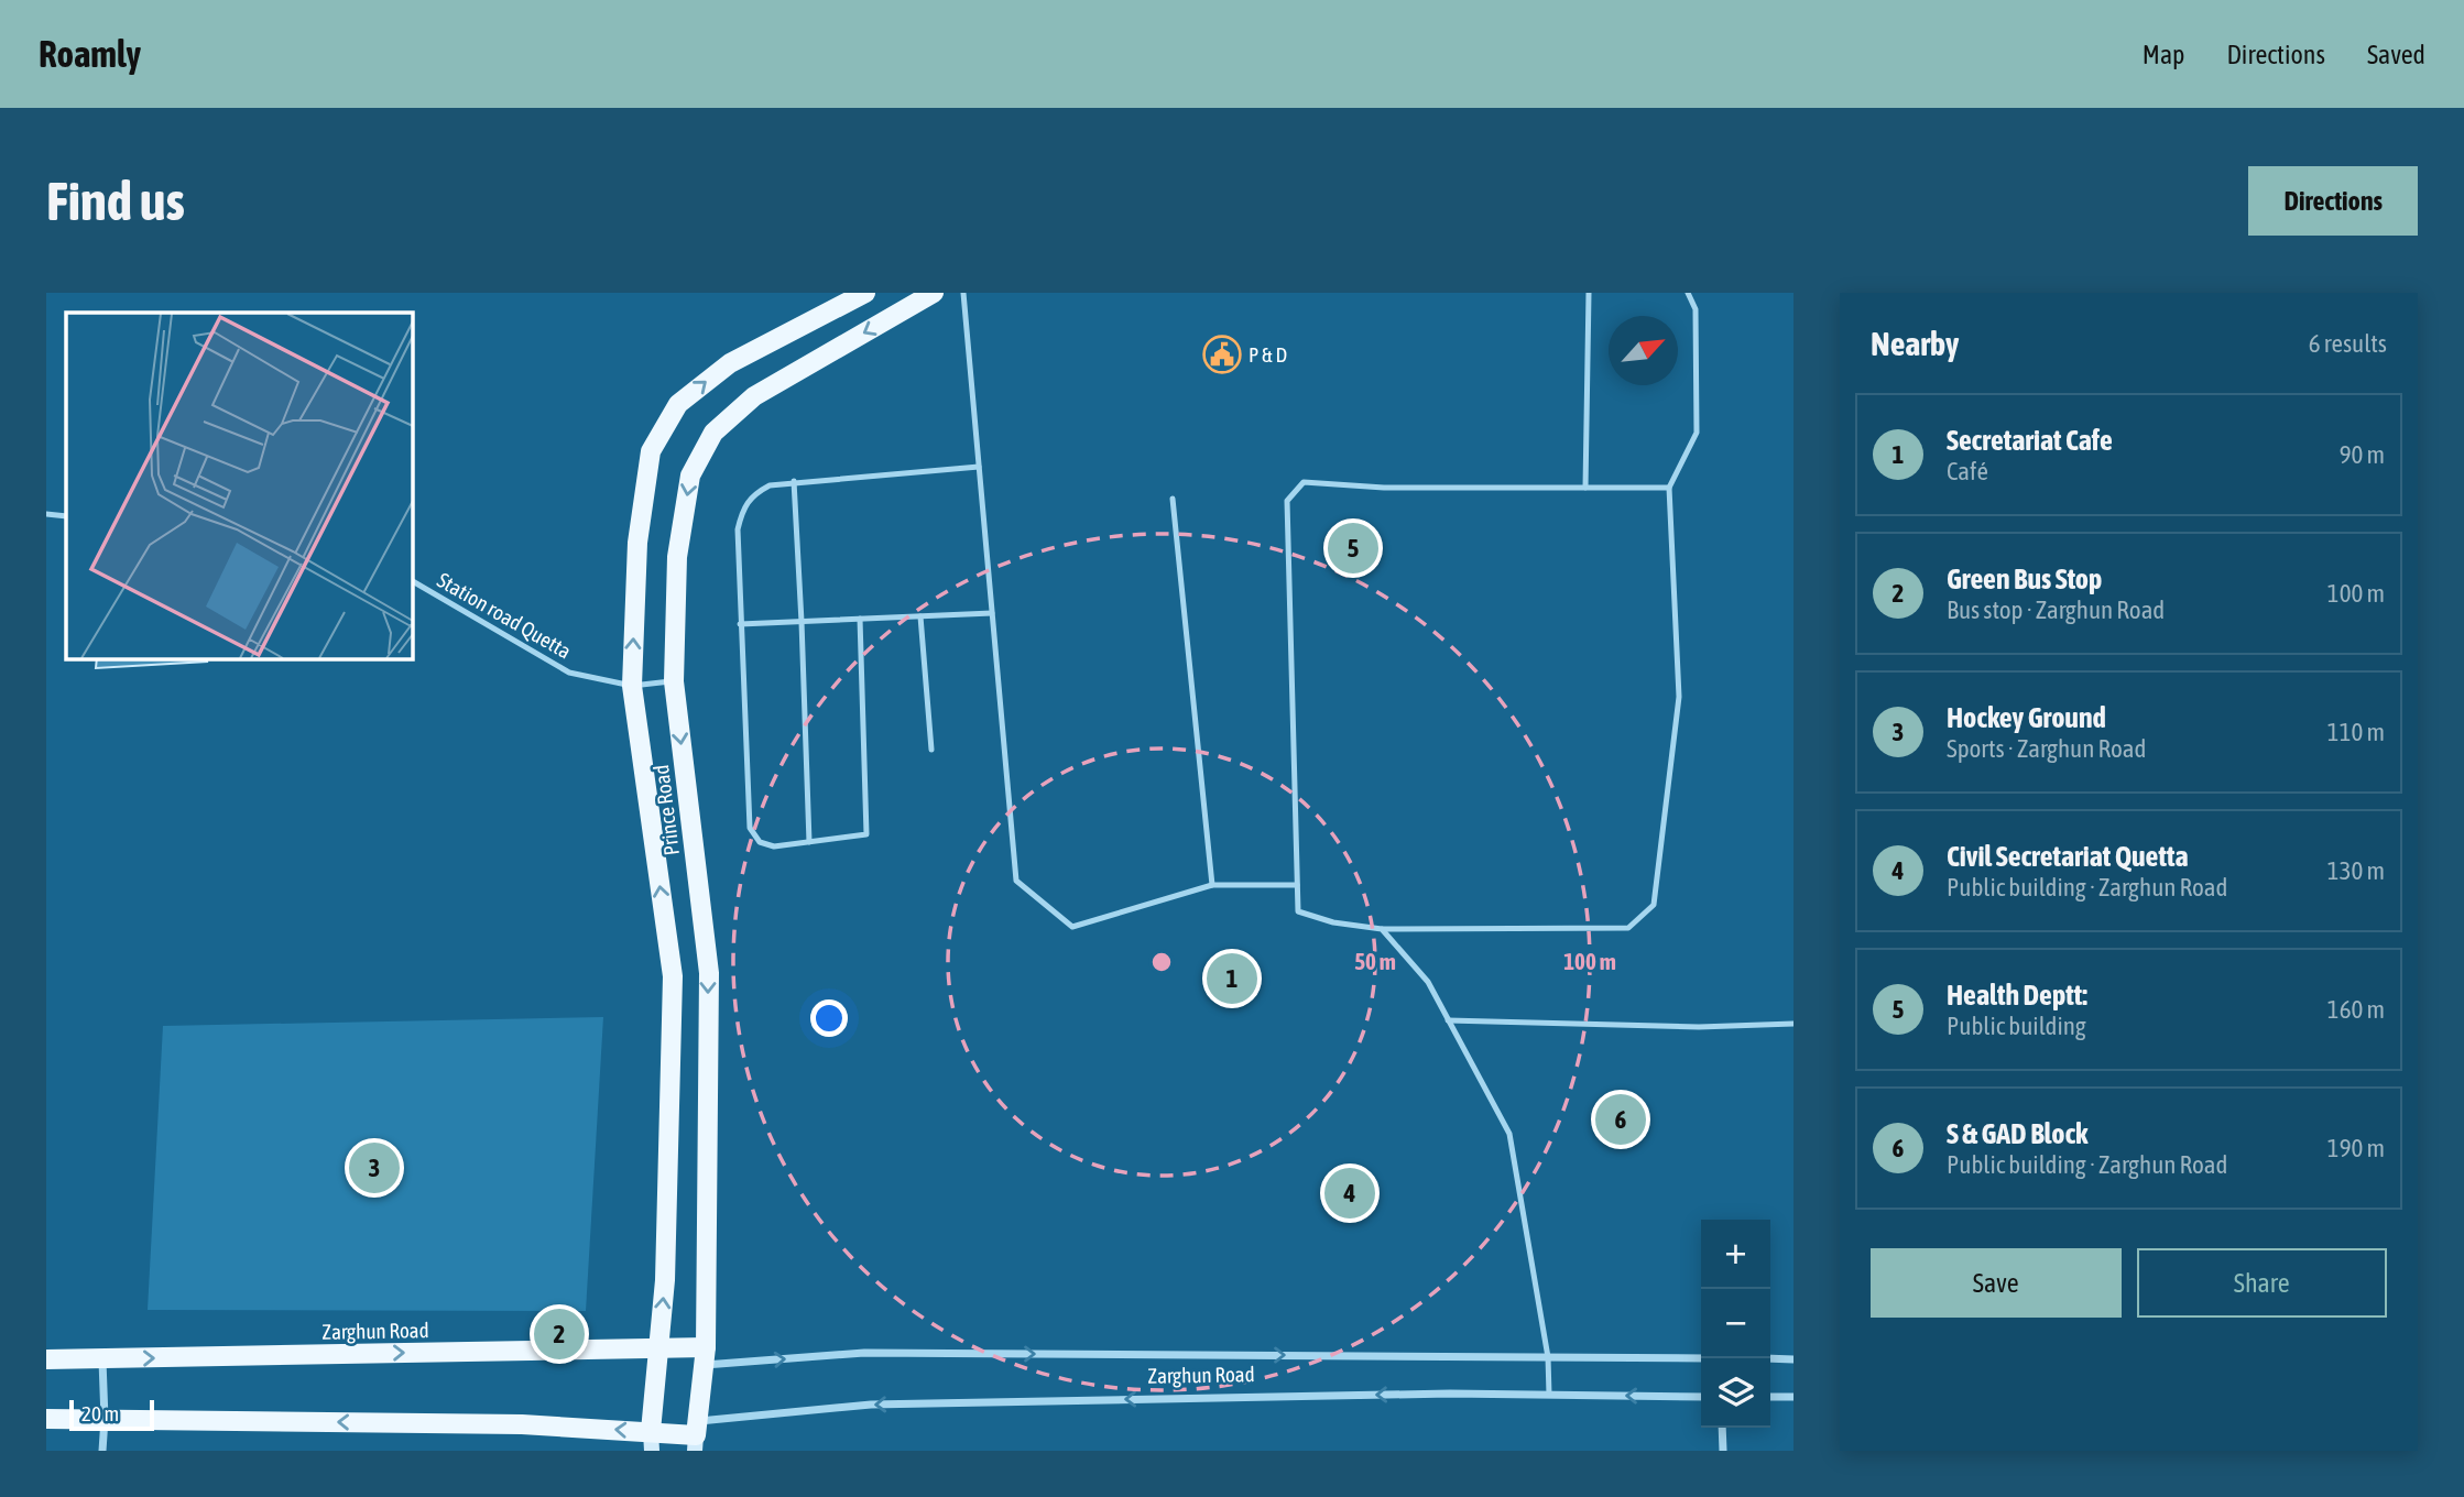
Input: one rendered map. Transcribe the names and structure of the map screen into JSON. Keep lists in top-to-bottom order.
{
  "streets": {
    "main road": ["Prince Road", "Zarghun Road"],
    "lane": ["Station road Quetta"]
  },
  "crossings": [
    ["Station road Quetta", "Prince Road"],
    ["Prince Road", "Zarghun Road"]
  ],
  "places": {
    "public building": ["P & D"]
  },
  "scale_bar": "20 m",
  "north": "top right",
  "page": {
    "header": "Roamly",
    "nav": ["Map", "Directions", "Saved"],
    "buttons": [
      "Directions",
      ["Save", "Share"]
    ],
    "title": "Find us",
    "heading": ["Nearby", "6 results"],
    "list": [
      {
        "mark": "1",
        "name": "Secretariat Cafe",
        "note": "Café",
        "value": "90 m"
      },
      {
        "mark": "2",
        "name": "Green Bus Stop",
        "note": "Bus stop · Zarghun Road",
        "value": "100 m"
      },
      {
        "mark": "3",
        "name": "Hockey Ground",
        "note": "Sports · Zarghun Road",
        "value": "110 m"
      },
      {
        "mark": "4",
        "name": "Civil Secretariat Quetta",
        "note": "Public building · Zarghun Road",
        "value": "130 m"
      },
      {
        "mark": "5",
        "name": "Health Deptt:",
        "note": "Public building",
        "value": "160 m"
      },
      {
        "mark": "6",
        "name": "S & GAD Block",
        "note": "Public building · Zarghun Road",
        "value": "190 m"
      }
    ],
    "pins": [
      "5",
      "1",
      "6",
      "3",
      "4",
      "2"
    ],
    "map_buttons": ["+", "−"],
    "scale": "20 m"
  },
  "rings": ["50 m", "100 m"]
}
